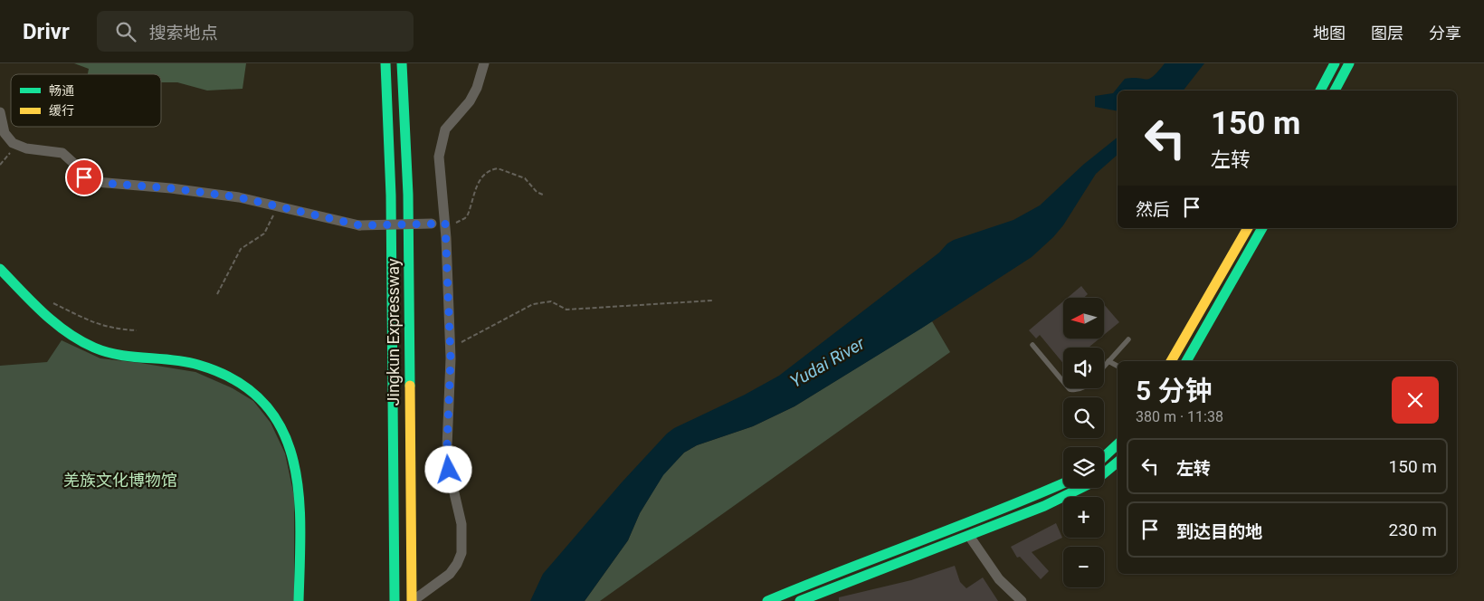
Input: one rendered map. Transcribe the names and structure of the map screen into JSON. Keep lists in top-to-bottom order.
{
  "streets": {
    "main road": ["Jingkun Expressway"]
  },
  "water": ["Yudai River"],
  "parks": ["羌族文化博物馆"],
  "legend": ["畅通", "缓行"],
  "north": "left",
  "page": {
    "header": "Drivr",
    "search": "搜索地点",
    "nav": ["地图", "图层", "分享"],
    "turn": ["150 m", "左转"],
    "then": "然后",
    "map_buttons": ["+", "−"],
    "heading": ["5 分钟", "380 m · 11:38"],
    "list": [
      {
        "name": "左转",
        "value": "150 m"
      },
      {
        "name": "到达目的地",
        "value": "230 m"
      }
    ]
  }
}
